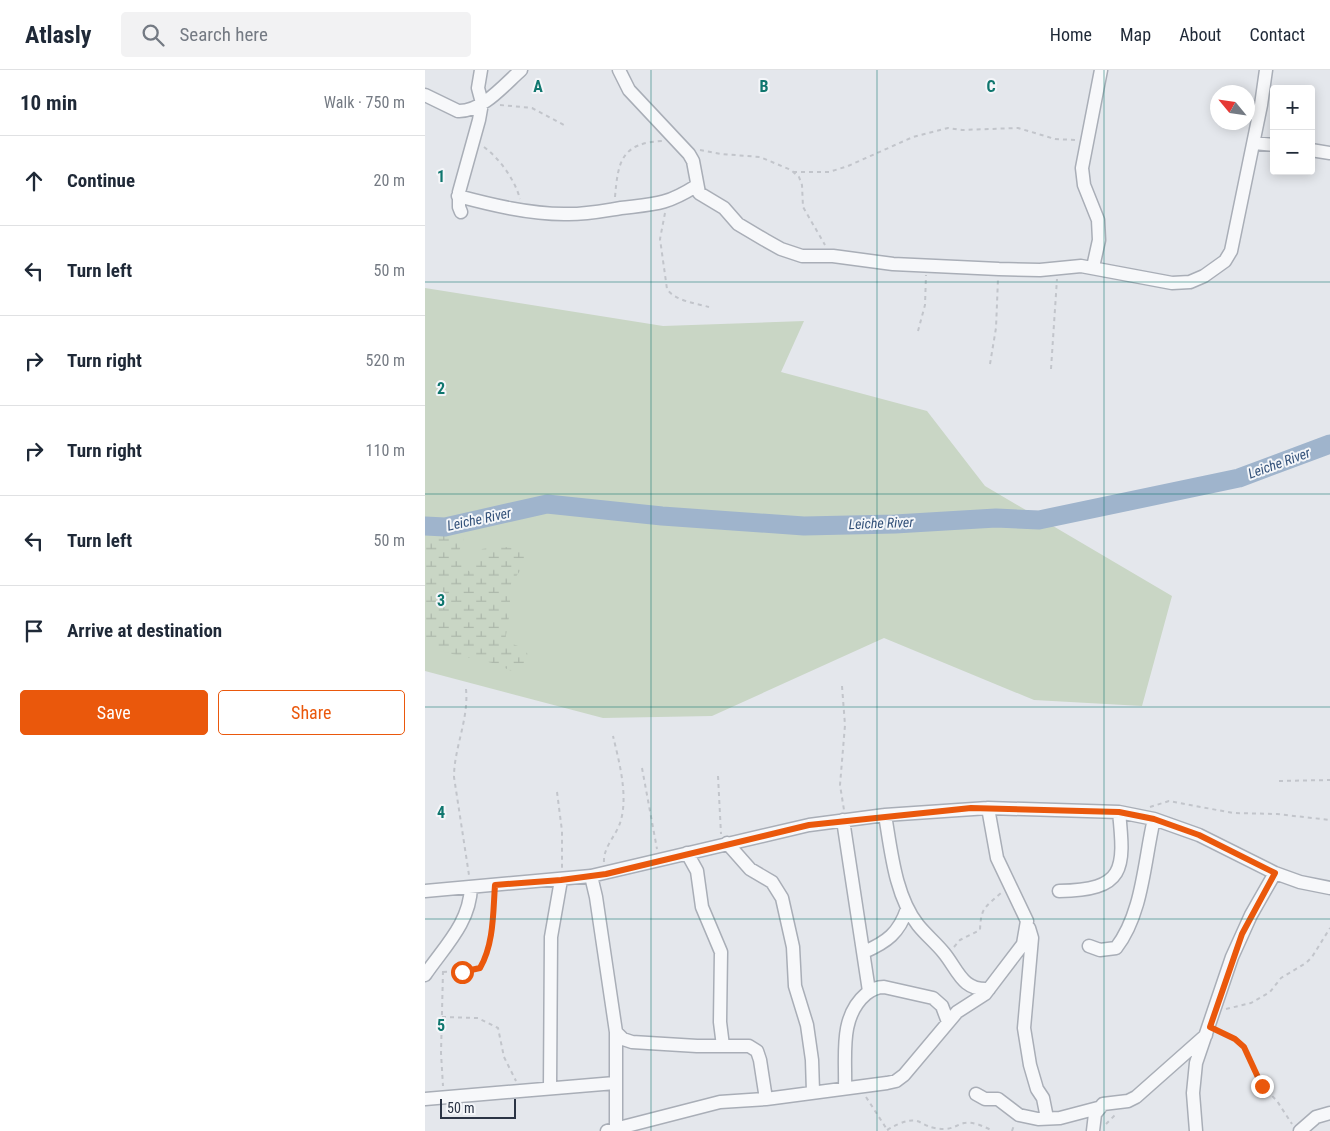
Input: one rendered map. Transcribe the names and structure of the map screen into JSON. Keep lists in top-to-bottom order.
{
  "water": ["Leiche River"],
  "scale_bar": "50 m",
  "north": "top left",
  "page": {
    "header": "Atlasly",
    "search": "Search here",
    "nav": [
      "Home",
      "Map",
      "About",
      "Contact"
    ],
    "heading": ["10 min", "Walk · 750 m"],
    "map_buttons": ["+", "−"],
    "list": [
      ["Continue", "20 m"],
      ["Turn left", "50 m"],
      ["Turn right", "520 m"],
      ["Turn right", "110 m"],
      ["Turn left", "50 m"],
      "Arrive at destination"
    ],
    "buttons": ["Save", "Share"],
    "scale": "50 m"
  },
  "grid": {
    "columns": ["A", "B", "C"],
    "rows": [
      "1",
      "2",
      "3",
      "4",
      "5"
    ]
  }
}
